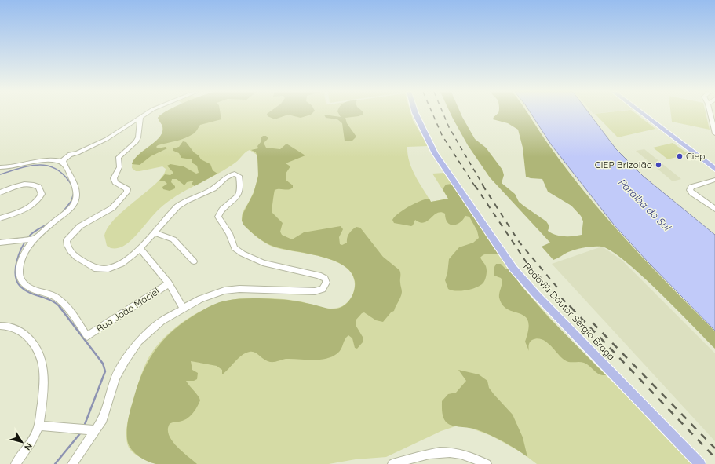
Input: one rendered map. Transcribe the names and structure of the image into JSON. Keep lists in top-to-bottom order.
{
  "streets": {
    "main road": ["Rodovia Doutor Sérgio Braga"],
    "street": ["Rua João Maciel"]
  },
  "water": ["Paraiba do Sul"],
  "places": ["Ciep", "CIEP Brizolão"],
  "north": "bottom right"
}
